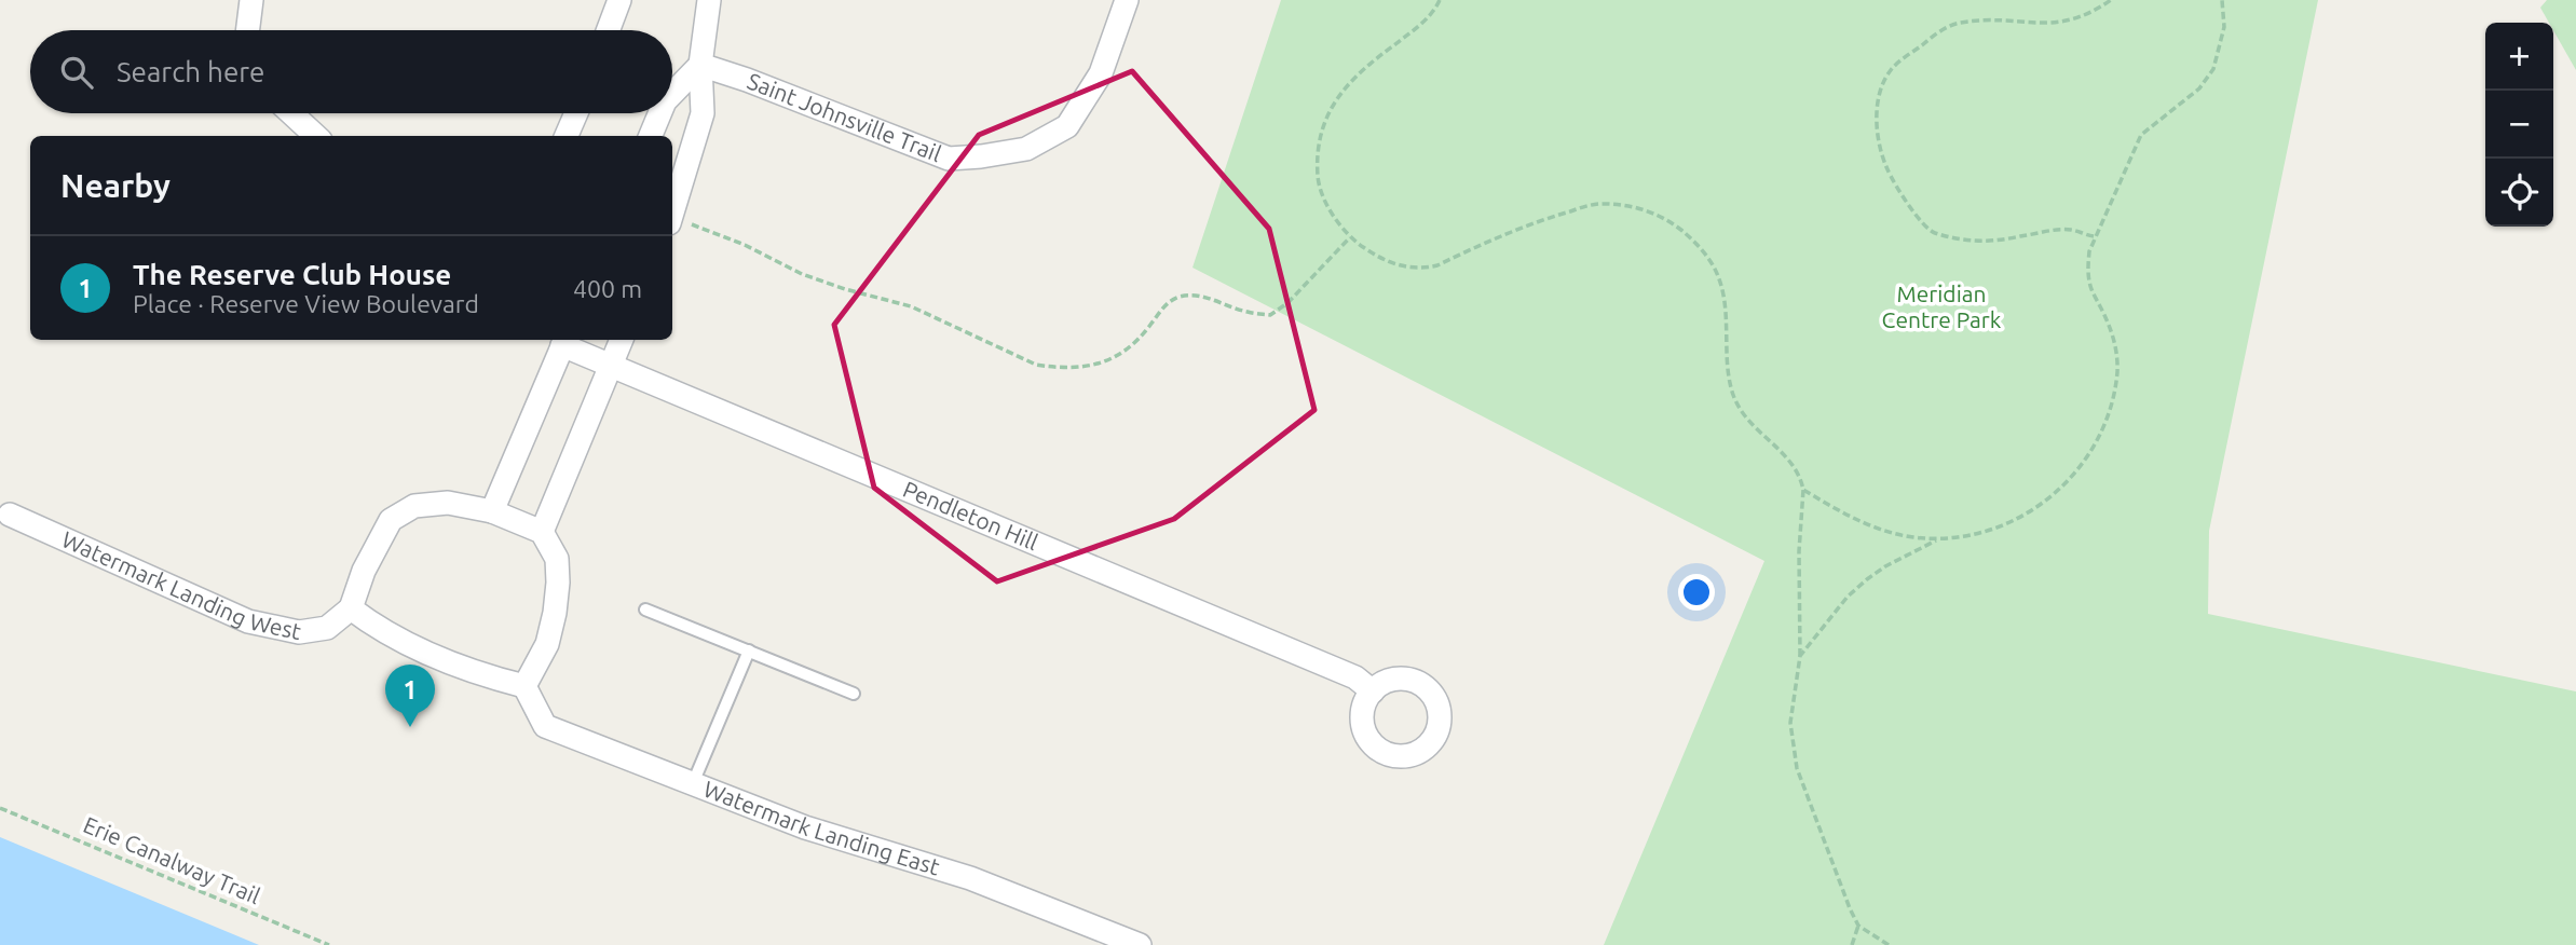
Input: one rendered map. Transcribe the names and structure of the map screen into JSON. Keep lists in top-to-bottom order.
{
  "streets": {
    "street": [
      "Saint Johnsville Trail",
      "Pendleton Hill",
      "Watermark Landing West",
      "Watermark Landing East"
    ],
    "path": ["Erie Canalway Trail"]
  },
  "crossings": [
    ["Watermark Landing West", "Watermark Landing East"]
  ],
  "parks": ["Meridian Centre Park"],
  "page": {
    "map_buttons": ["+", "−"],
    "search": "Search here",
    "heading": "Nearby",
    "list": [
      {
        "mark": "1",
        "name": "The Reserve Club House",
        "note": "Place · Reserve View Boulevard",
        "value": "400 m"
      }
    ],
    "pins": "1"
  }
}
